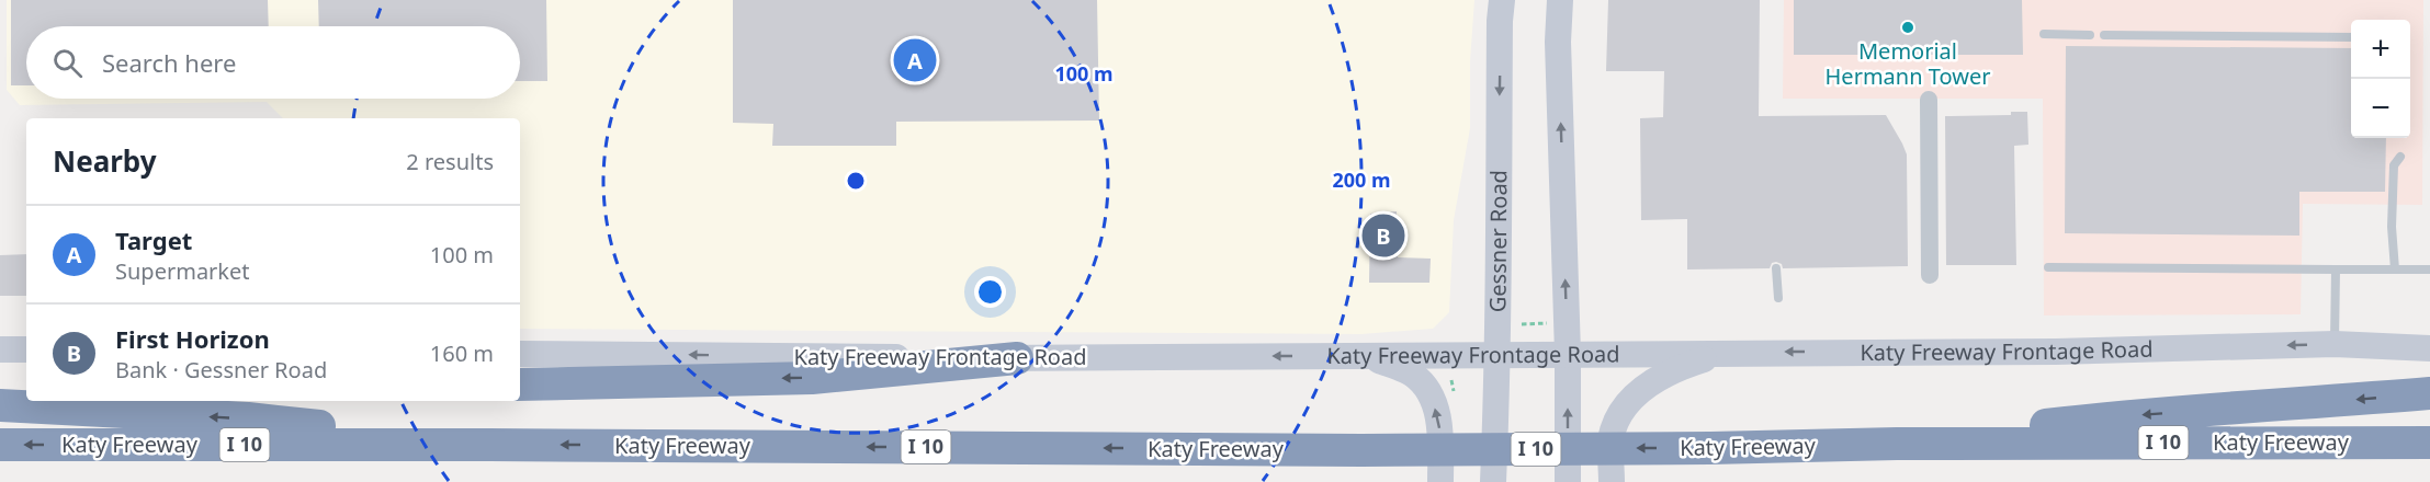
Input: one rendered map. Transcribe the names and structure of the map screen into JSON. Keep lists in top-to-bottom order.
{
  "streets": {
    "highway": ["I 10", "Katy Freeway"],
    "main road": ["Gessner Road", "Katy Freeway Frontage Road"]
  },
  "crossings": [
    ["Gessner Road", "Katy Freeway Frontage Road"]
  ],
  "one_way": ["Katy Freeway Frontage Road"],
  "places": ["Memorial Hermann Tower"],
  "page": {
    "map_buttons": ["+", "−"],
    "search": "Search here",
    "pins": ["A", "B"],
    "heading": ["Nearby", "2 results"],
    "list": [
      {
        "mark": "A",
        "name": "Target",
        "note": "Supermarket",
        "value": "100 m"
      },
      {
        "mark": "B",
        "name": "First Horizon",
        "note": "Bank · Gessner Road",
        "value": "160 m"
      }
    ]
  },
  "rings": ["100 m", "200 m"]
}
